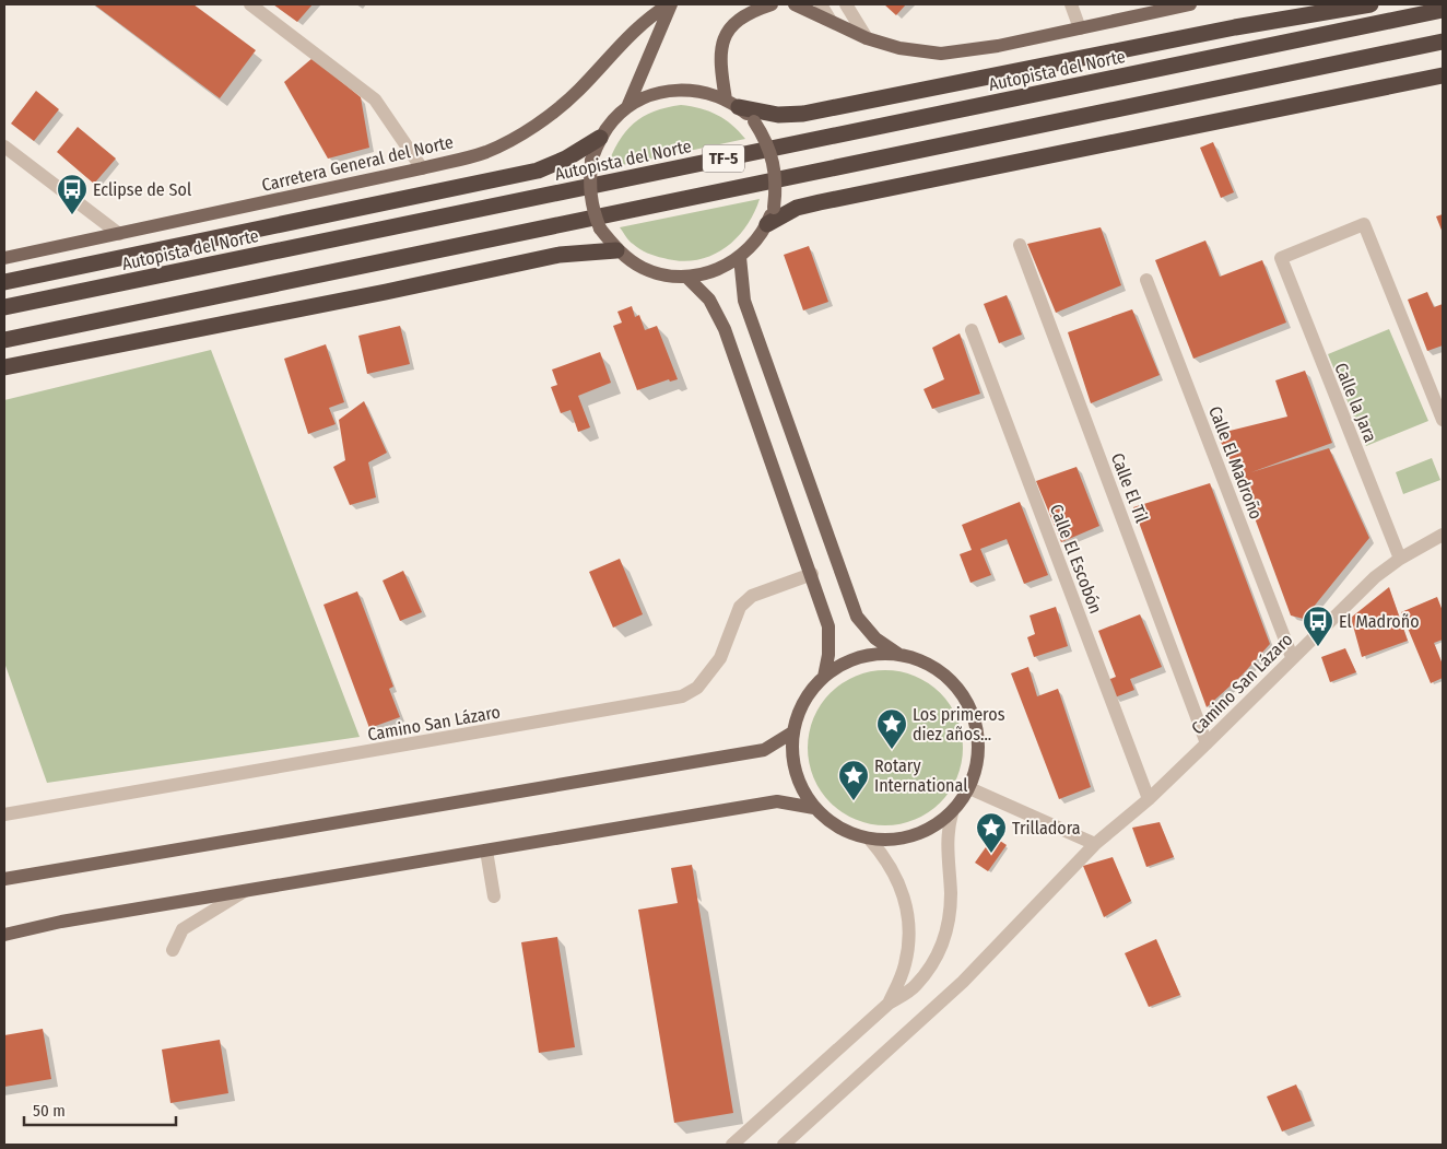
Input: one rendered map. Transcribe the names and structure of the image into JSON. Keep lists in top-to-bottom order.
{
  "streets": {
    "highway": ["Autopista del Norte", "TF-5"],
    "main road": ["Carretera General del Norte"],
    "street": [
      "Calle la Jara",
      "Calle El Madroño",
      "Calle El Til",
      "Calle El Escobón",
      "Camino San Lázaro"
    ]
  },
  "crossings": [
    ["Calle la Jara", "Camino San Lázaro"],
    ["Calle El Madroño", "Camino San Lázaro"],
    ["Calle El Til", "Camino San Lázaro"],
    ["Calle El Escobón", "Camino San Lázaro"]
  ],
  "places": {
    "bus stop": ["Eclipse de Sol", "El Madroño"],
    "place": ["Los primeros diez años...", "Rotary International", "Trilladora"]
  },
  "scale_bar": "50 m"
}
